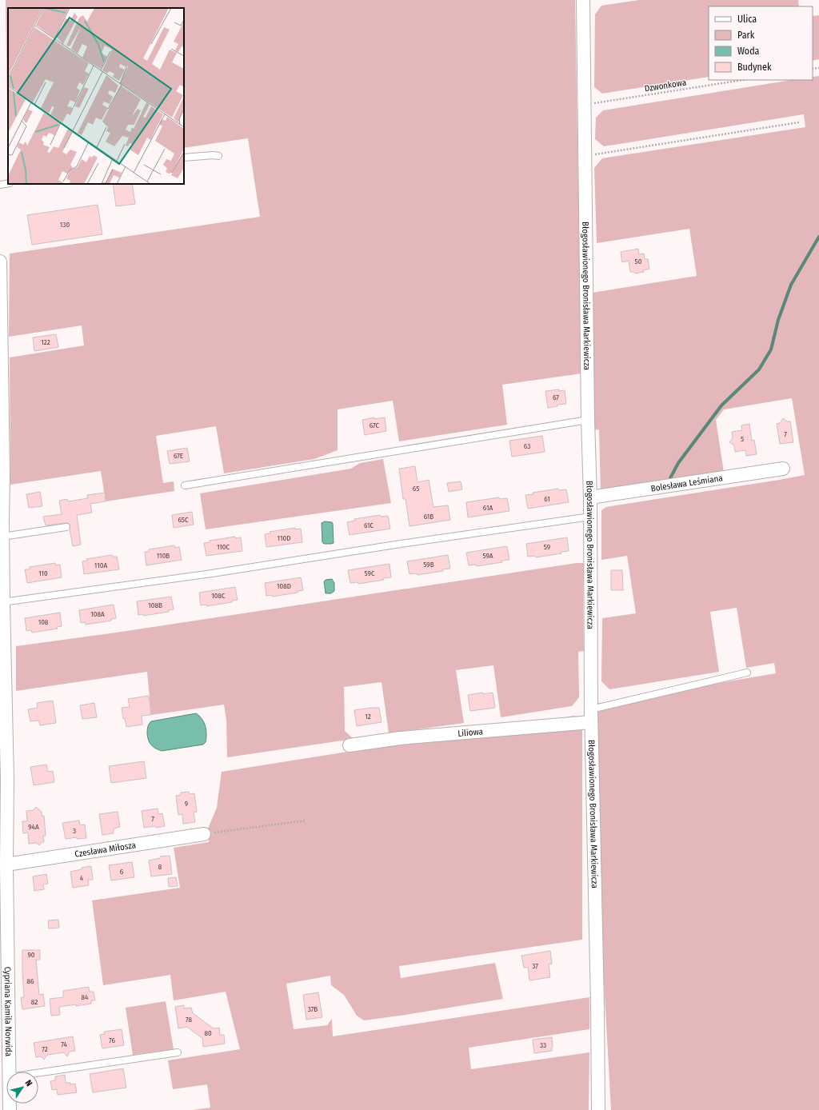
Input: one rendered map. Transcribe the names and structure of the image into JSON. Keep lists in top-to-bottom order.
{
  "streets": {
    "street": [
      "Błogosławionego Bronisława Markiewicza",
      "Bolesława Leśmiana",
      "Liliowa",
      "Czesława Miłosza",
      "Cypriana Kamila Norwida"
    ],
    "path": ["Dzwonkowa"]
  },
  "crossings": [
    ["Dzwonkowa", "Błogosławionego Bronisława Markiewicza"],
    ["Błogosławionego Bronisława Markiewicza", "Bolesława Leśmiana"],
    ["Błogosławionego Bronisława Markiewicza", "Liliowa"],
    ["Czesława Miłosza", "Cypriana Kamila Norwida"]
  ],
  "house_numbers": [
    "130",
    "50",
    "122",
    "67",
    "67C",
    "7",
    "5",
    "63",
    "67E",
    "65",
    "61",
    "61A",
    "61B",
    "65C",
    "61C",
    "110D",
    "110C",
    "59",
    "110B",
    "59A",
    "59B",
    "110A",
    "110",
    "59C",
    "108D",
    "108C",
    "108B",
    "108A",
    "108",
    "12",
    "9",
    "7",
    "94A",
    "3",
    "8",
    "6",
    "4",
    "90",
    "37",
    "86",
    "84",
    "82",
    "37B",
    "78",
    "80",
    "76",
    "74",
    "33",
    "72"
  ],
  "legend": [
    "Ulica",
    "Park",
    "Woda",
    "Budynek"
  ],
  "north": "top right"
}
